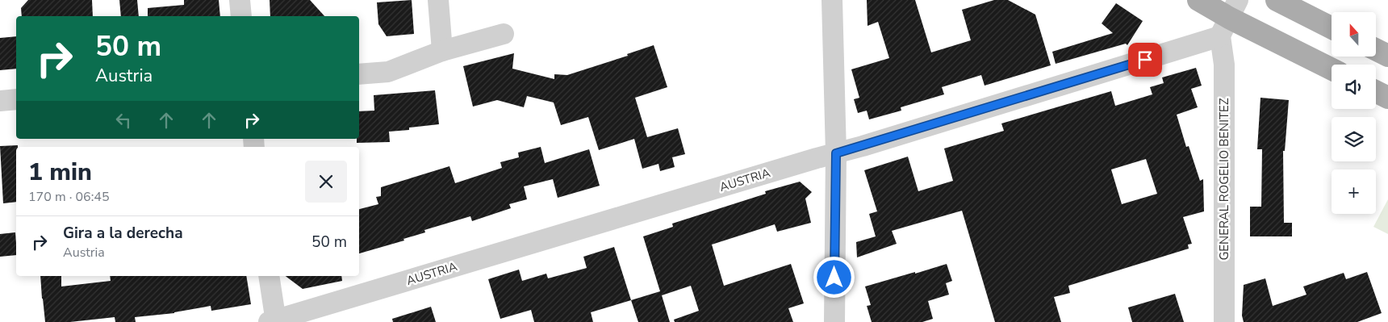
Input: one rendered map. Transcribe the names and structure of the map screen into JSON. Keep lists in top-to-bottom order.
{
  "streets": {
    "street": ["GENERAL ROGELIO BENITEZ", "AUSTRIA"]
  },
  "crossings": [
    ["GENERAL ROGELIO BENITEZ", "AUSTRIA"]
  ],
  "north": "top",
  "page": {
    "map_buttons": "+",
    "turn": ["50 m", "Austria"],
    "heading": ["1 min", "170 m · 06:45"],
    "list": [
      {
        "name": "Gira a la derecha",
        "note": "Austria",
        "value": "50 m"
      }
    ]
  }
}
